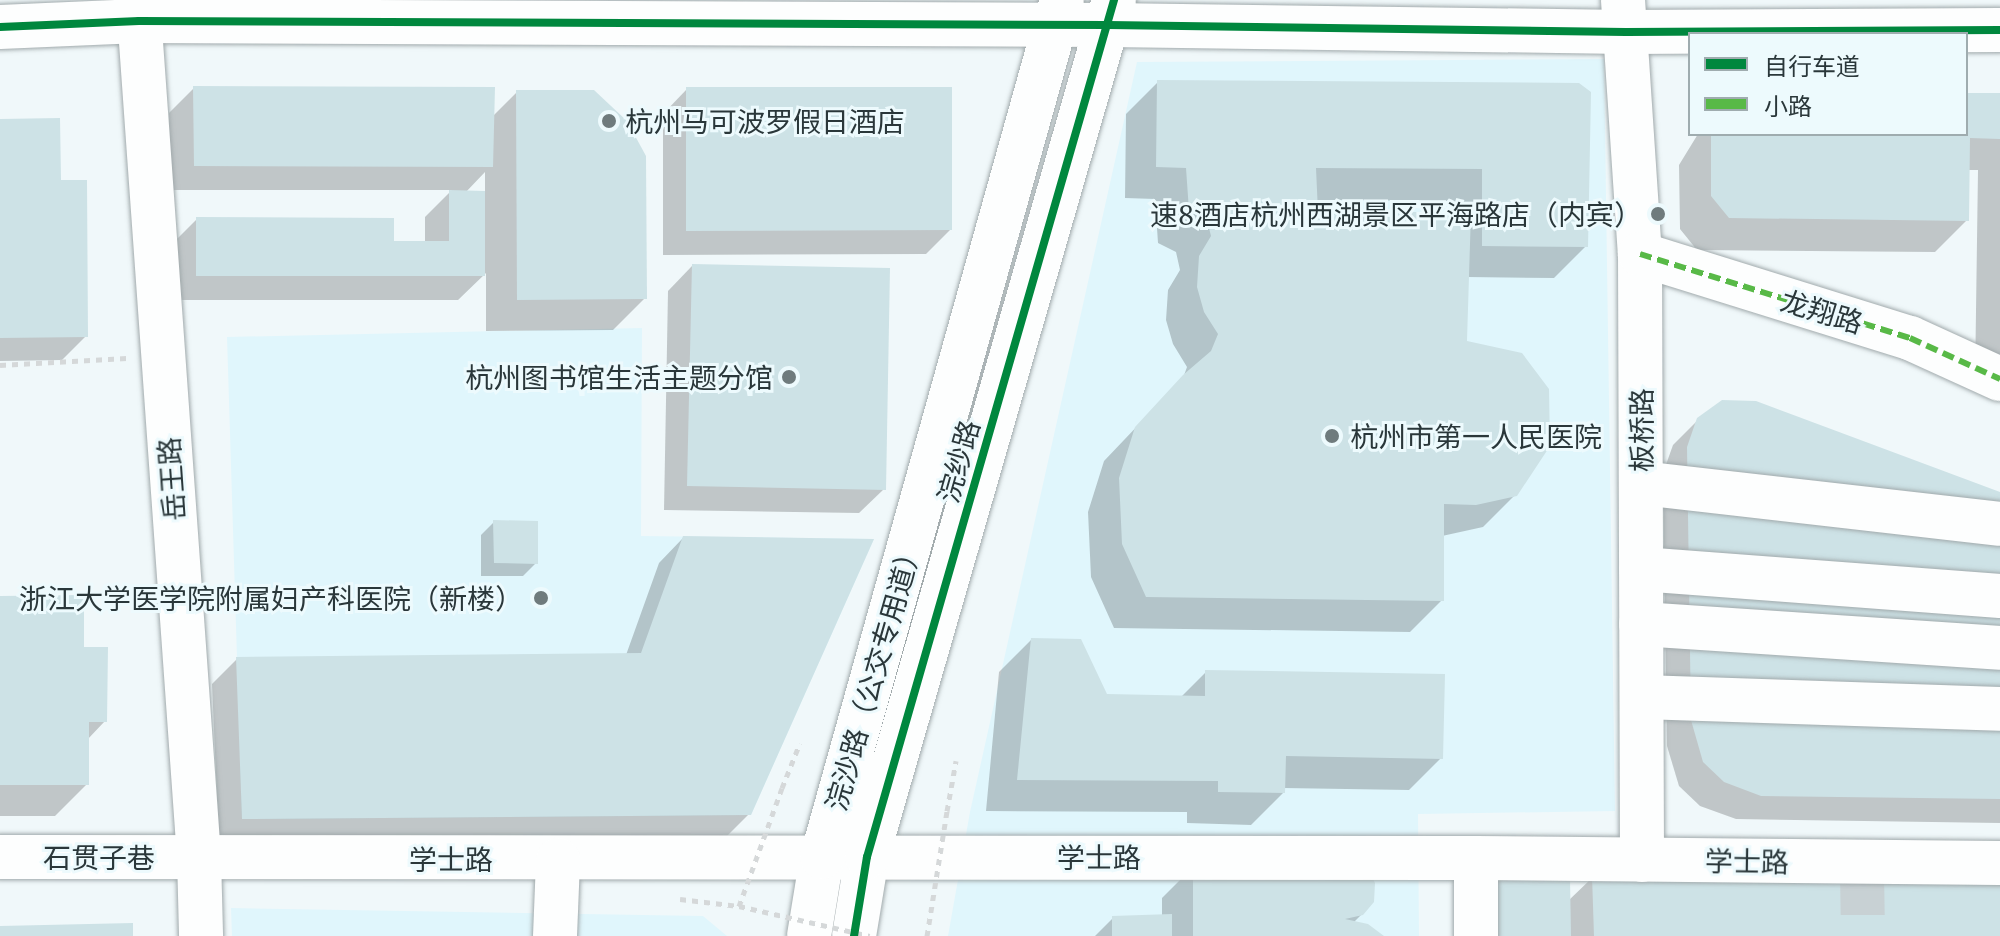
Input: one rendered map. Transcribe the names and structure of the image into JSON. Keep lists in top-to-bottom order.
{
  "streets": {
    "street": [
      "龙翔路",
      "板桥路",
      "浣纱路",
      "岳王路",
      "浣沙路（公交专用道）",
      "石贯子巷",
      "学士路"
    ]
  },
  "crossings": [
    ["龙翔路", "板桥路"],
    ["板桥路", "学士路"],
    ["浣纱路", "学士路"],
    ["岳王路", "石贯子巷"],
    ["岳王路", "学士路"],
    ["浣沙路（公交专用道）", "学士路"],
    ["石贯子巷", "学士路"]
  ],
  "places": [
    "杭州马可波罗假日酒店",
    "速8酒店杭州西湖景区平海路店（内宾）",
    "杭州图书馆生活主题分馆",
    "杭州市第一人民医院",
    "浙江大学医学院附属妇产科医院（新楼）"
  ],
  "legend": ["自行车道", "小路"]
}
